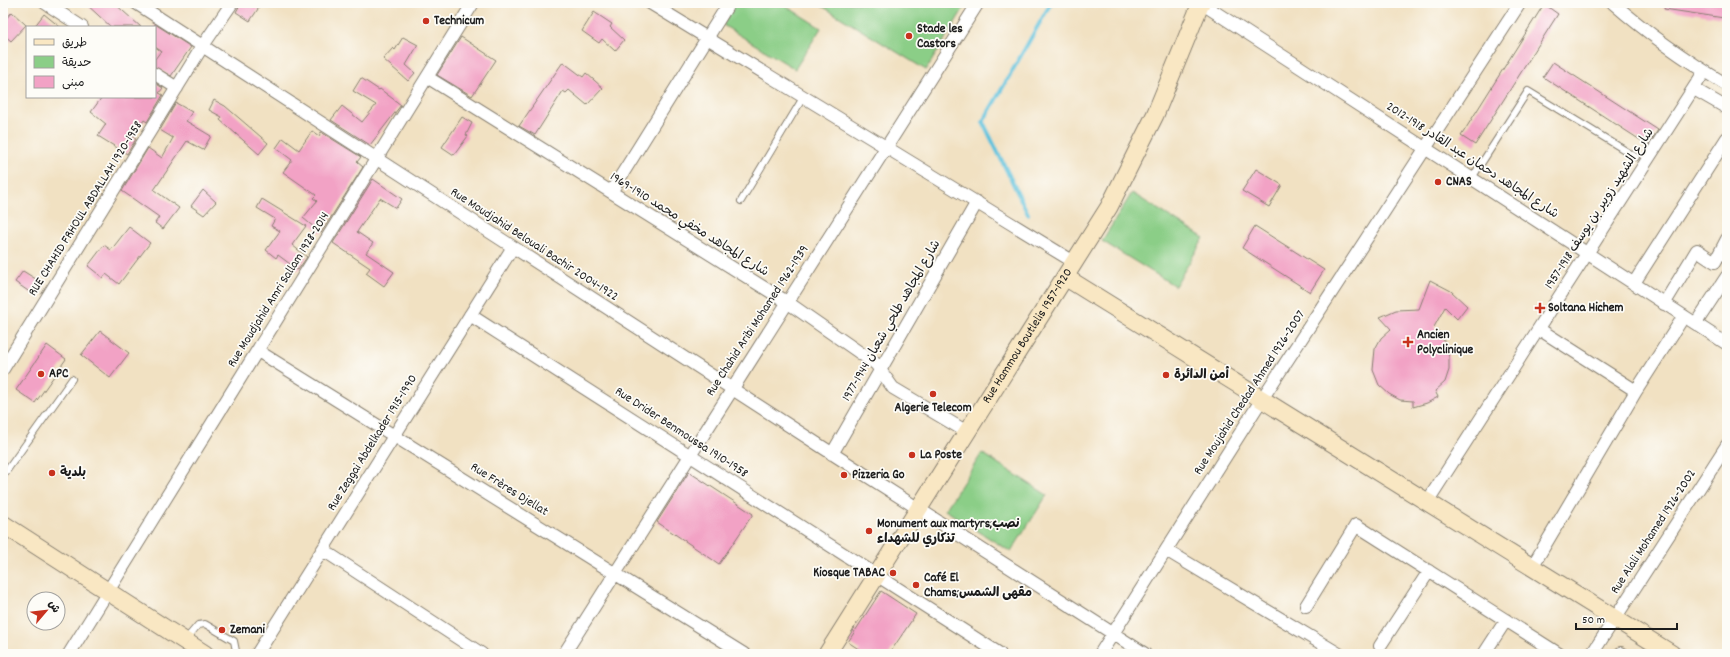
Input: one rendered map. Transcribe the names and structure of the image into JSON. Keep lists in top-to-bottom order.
{
  "streets": {
    "main road": ["Rue Hammou Boutlelis 1957-1920"],
    "street": [
      "شارع المجاهد دحمان عبد القادر 1918-2012",
      "RUE CHAHID FRHOUL ABDALLAH 1920-1958",
      "شارع الشهيد زوبير بن يوسف 1918-1957",
      "شارع المجاهد مخفي محمد 1910-1969",
      "Rue Moudjahid Belouali Bachir 2004-1922",
      "Rue Moudjahid Amri Sallam 1928-2014",
      "Rue Chahid Aribi Mohamed 1962-1939",
      "شارع المجاهد طلحي شعبان 1944-1977",
      "Rue Moujahid Chedad Ahmed 1926-2007",
      "Rue Drider Benmoussa 1910-1958",
      "Rue Zeggai Abdelkader 1915-1990",
      "Rue Frères Djellat",
      "Rue Alali Mohamed 1926-2002"
    ]
  },
  "crossings": [
    ["شارع المجاهد دحمان عبد القادر 1918-2012", "شارع الشهيد زوبير بن يوسف 1918-1957"],
    ["شارع المجاهد دحمان عبد القادر 1918-2012", "Rue Hammou Boutlelis 1957-1920"],
    ["شارع المجاهد دحمان عبد القادر 1918-2012", "Rue Moujahid Chedad Ahmed 1926-2007"],
    ["RUE CHAHID FRHOUL ABDALLAH 1920-1958", "Rue Moudjahid Belouali Bachir 2004-1922"],
    ["شارع المجاهد مخفي محمد 1910-1969", "Rue Moudjahid Amri Sallam 1928-2014"],
    ["شارع المجاهد مخفي محمد 1910-1969", "Rue Chahid Aribi Mohamed 1962-1939"],
    ["شارع المجاهد مخفي محمد 1910-1969", "شارع المجاهد طلحي شعبان 1944-1977"],
    ["شارع المجاهد مخفي محمد 1910-1969", "Rue Hammou Boutlelis 1957-1920"],
    ["Rue Moudjahid Belouali Bachir 2004-1922", "Rue Moudjahid Amri Sallam 1928-2014"],
    ["Rue Moudjahid Belouali Bachir 2004-1922", "Rue Chahid Aribi Mohamed 1962-1939"],
    ["Rue Moudjahid Belouali Bachir 2004-1922", "شارع المجاهد طلحي شعبان 1944-1977"],
    ["Rue Moudjahid Belouali Bachir 2004-1922", "Rue Hammou Boutlelis 1957-1920"],
    ["Rue Moudjahid Belouali Bachir 2004-1922", "Rue Moujahid Chedad Ahmed 1926-2007"],
    ["Rue Moudjahid Belouali Bachir 2004-1922", "Rue Zeggai Abdelkader 1915-1990"],
    ["Rue Moudjahid Amri Sallam 1928-2014", "Rue Frères Djellat"],
    ["Rue Chahid Aribi Mohamed 1962-1939", "Rue Drider Benmoussa 1910-1958"],
    ["Rue Chahid Aribi Mohamed 1962-1939", "Rue Frères Djellat"],
    ["Rue Hammou Boutlelis 1957-1920", "Rue Drider Benmoussa 1910-1958"],
    ["Rue Drider Benmoussa 1910-1958", "Rue Zeggai Abdelkader 1915-1990"],
    ["Rue Zeggai Abdelkader 1915-1990", "Rue Frères Djellat"]
  ],
  "places": {
    "other": [
      "Technicum",
      "Stade les Castors",
      "CNAS",
      "APC",
      "أمن الدائرة",
      "Algerie Telecom",
      "La Poste",
      "بلدية",
      "Pizzeria Go",
      "Monument aux martyrs;نصب تذكاري للشهداء",
      "Kiosque TABAC",
      "Café El Chams;مقهى الشمس",
      "Zemani"
    ],
    "health": ["Soltana Hichem", "Ancien Polyclinique"]
  },
  "legend": ["طريق", "حديقة", "مبنى"],
  "scale_bar": "50 m",
  "north": "top right"
}
